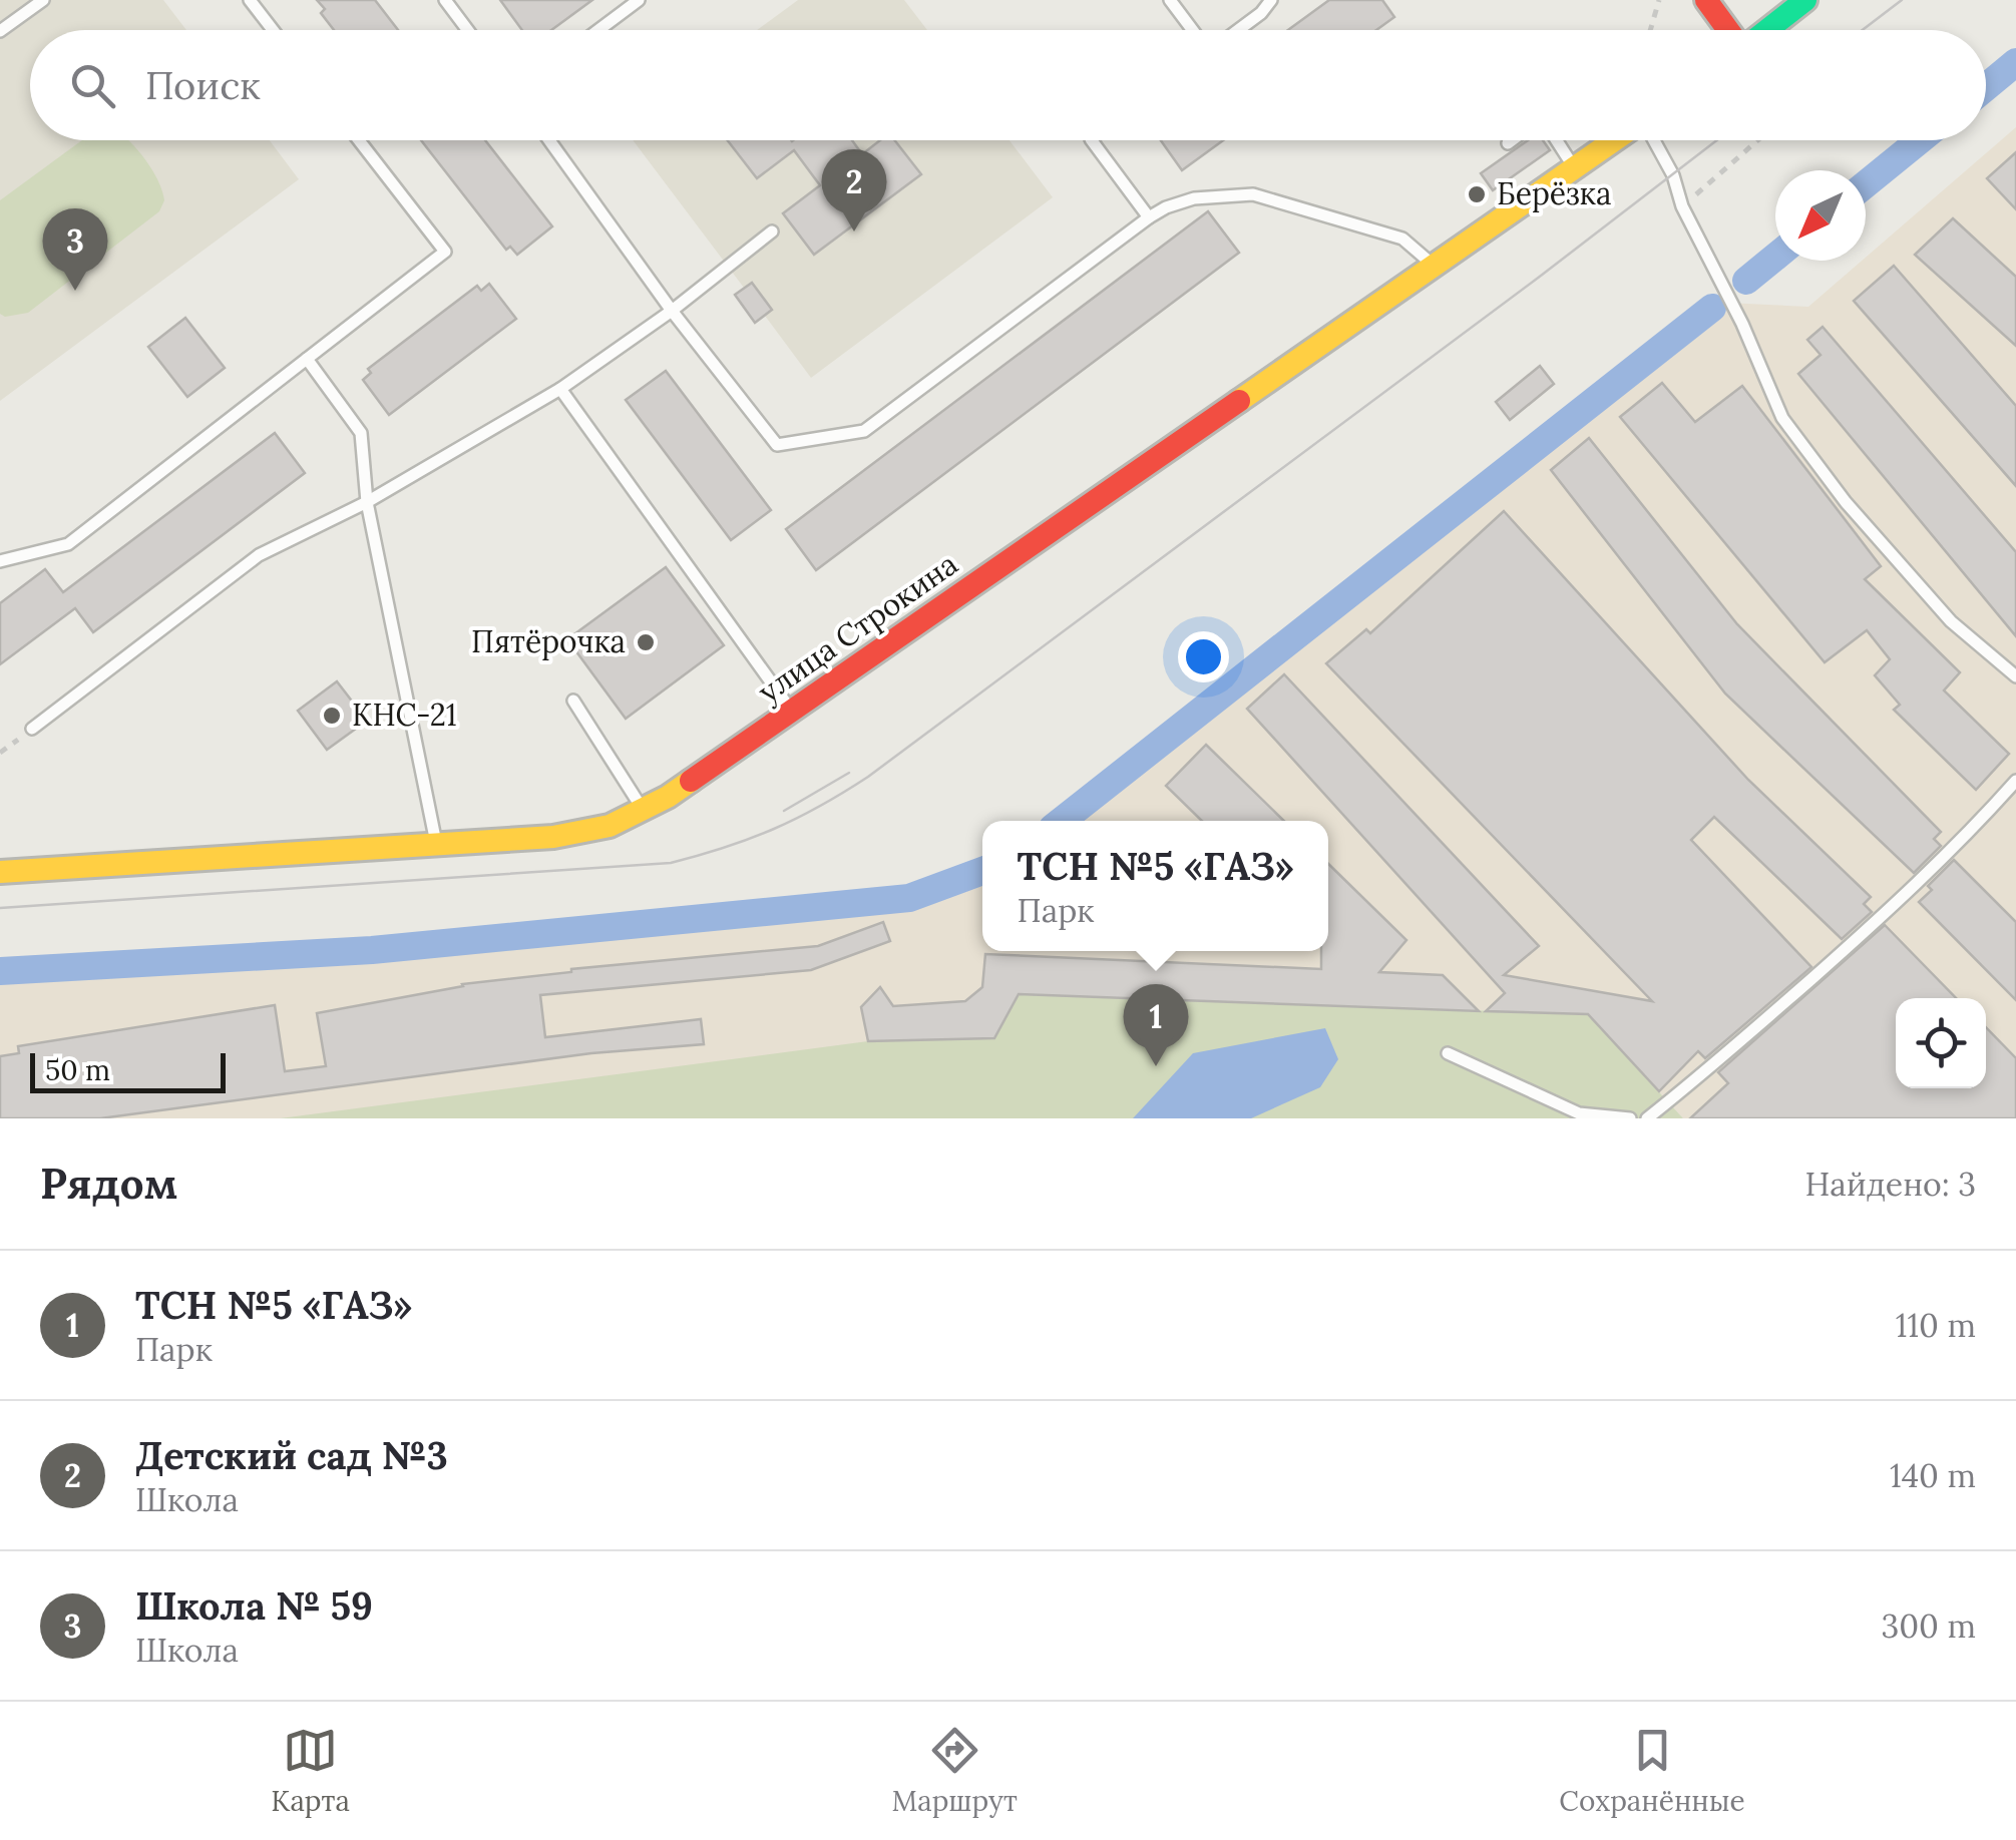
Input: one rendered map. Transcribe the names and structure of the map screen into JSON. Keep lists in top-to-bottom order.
{
  "streets": {
    "street": ["улица Строкина"]
  },
  "places": ["Берёзка", "Пятёрочка", "КНС-21"],
  "scale_bar": "50 m",
  "north": "bottom left",
  "page": {
    "search": "Поиск",
    "pins": ["2", "3", "1"],
    "popup": ["ТСН №5 «ГАЗ»", "Парк"],
    "scale": "50 m",
    "heading": ["Рядом", "Найдено: 3"],
    "list": [
      {
        "mark": "1",
        "name": "ТСН №5 «ГАЗ»",
        "note": "Парк",
        "value": "110 m"
      },
      {
        "mark": "2",
        "name": "Детский сад №3",
        "note": "Школа",
        "value": "140 m"
      },
      {
        "mark": "3",
        "name": "Школа № 59",
        "note": "Школа",
        "value": "300 m"
      }
    ],
    "nav": ["Карта", "Маршрут", "Сохранённые"]
  }
}
